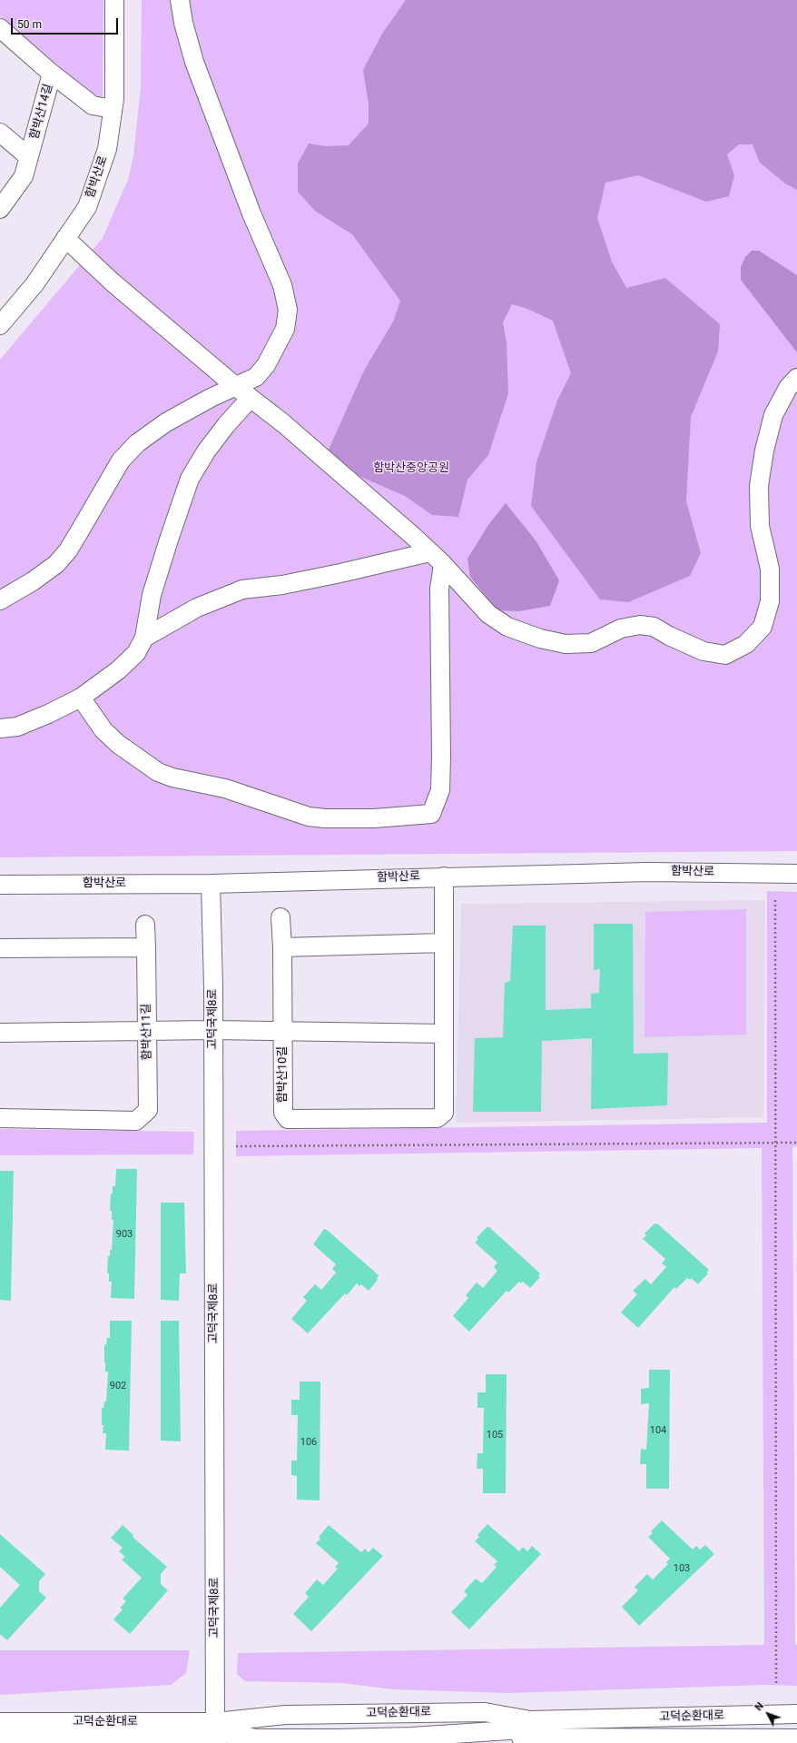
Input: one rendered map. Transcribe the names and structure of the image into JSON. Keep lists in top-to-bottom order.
{
  "streets": {
    "street": [
      "함박산14길",
      "함박산로",
      "고덕국제8로",
      "함박산11길",
      "함박산10길",
      "고덕순환대로"
    ]
  },
  "crossings": [
    ["함박산로", "고덕국제8로"],
    ["함박산로", "함박산10길"],
    ["고덕국제8로", "고덕순환대로"]
  ],
  "parks": ["함박산중앙공원"],
  "house_numbers": [
    "903",
    "902",
    "104",
    "105",
    "106",
    "103"
  ],
  "scale_bar": "50 m",
  "north": "top left"
}
